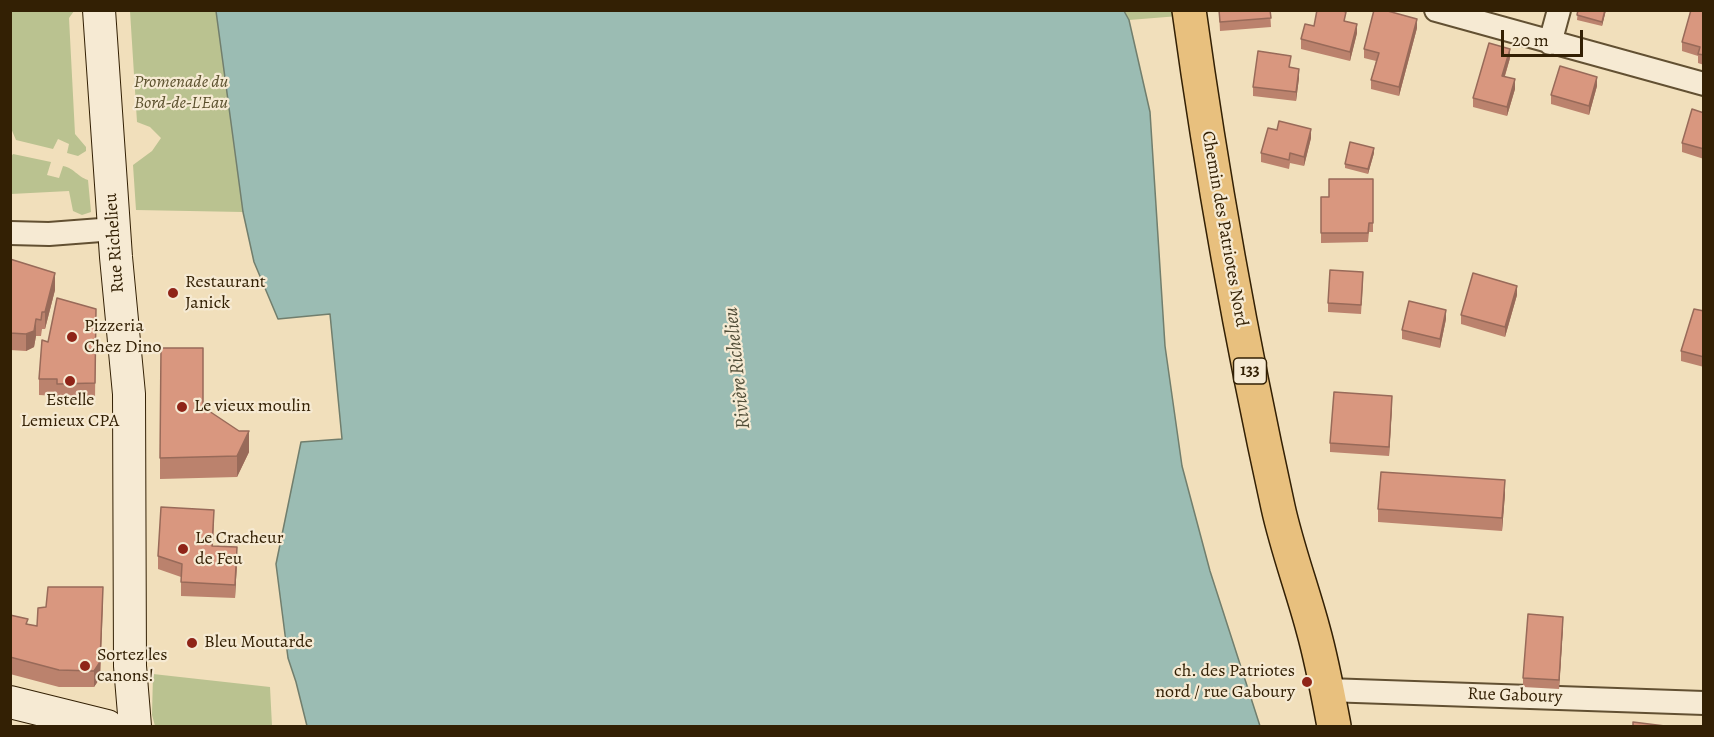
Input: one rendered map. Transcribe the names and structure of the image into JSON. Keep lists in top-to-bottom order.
{
  "streets": {
    "main road": ["Chemin des Patriotes Nord", "Rue Richelieu", "133"],
    "street": ["Rue Gaboury"]
  },
  "crossings": [
    ["Chemin des Patriotes Nord", "Rue Gaboury"]
  ],
  "water": ["Rivière Richelieu"],
  "parks": ["Promenade du Bord-de-L'Eau"],
  "places": [
    "Restaurant Janick",
    "Pizzeria Chez Dino",
    "Estelle Lemieux CPA",
    "Le vieux moulin",
    "Le Cracheur de Feu",
    "Bleu Moutarde",
    "Sortez les canons!",
    "ch. des Patriotes nord / rue Gaboury"
  ],
  "scale_bar": "20 m"
}
